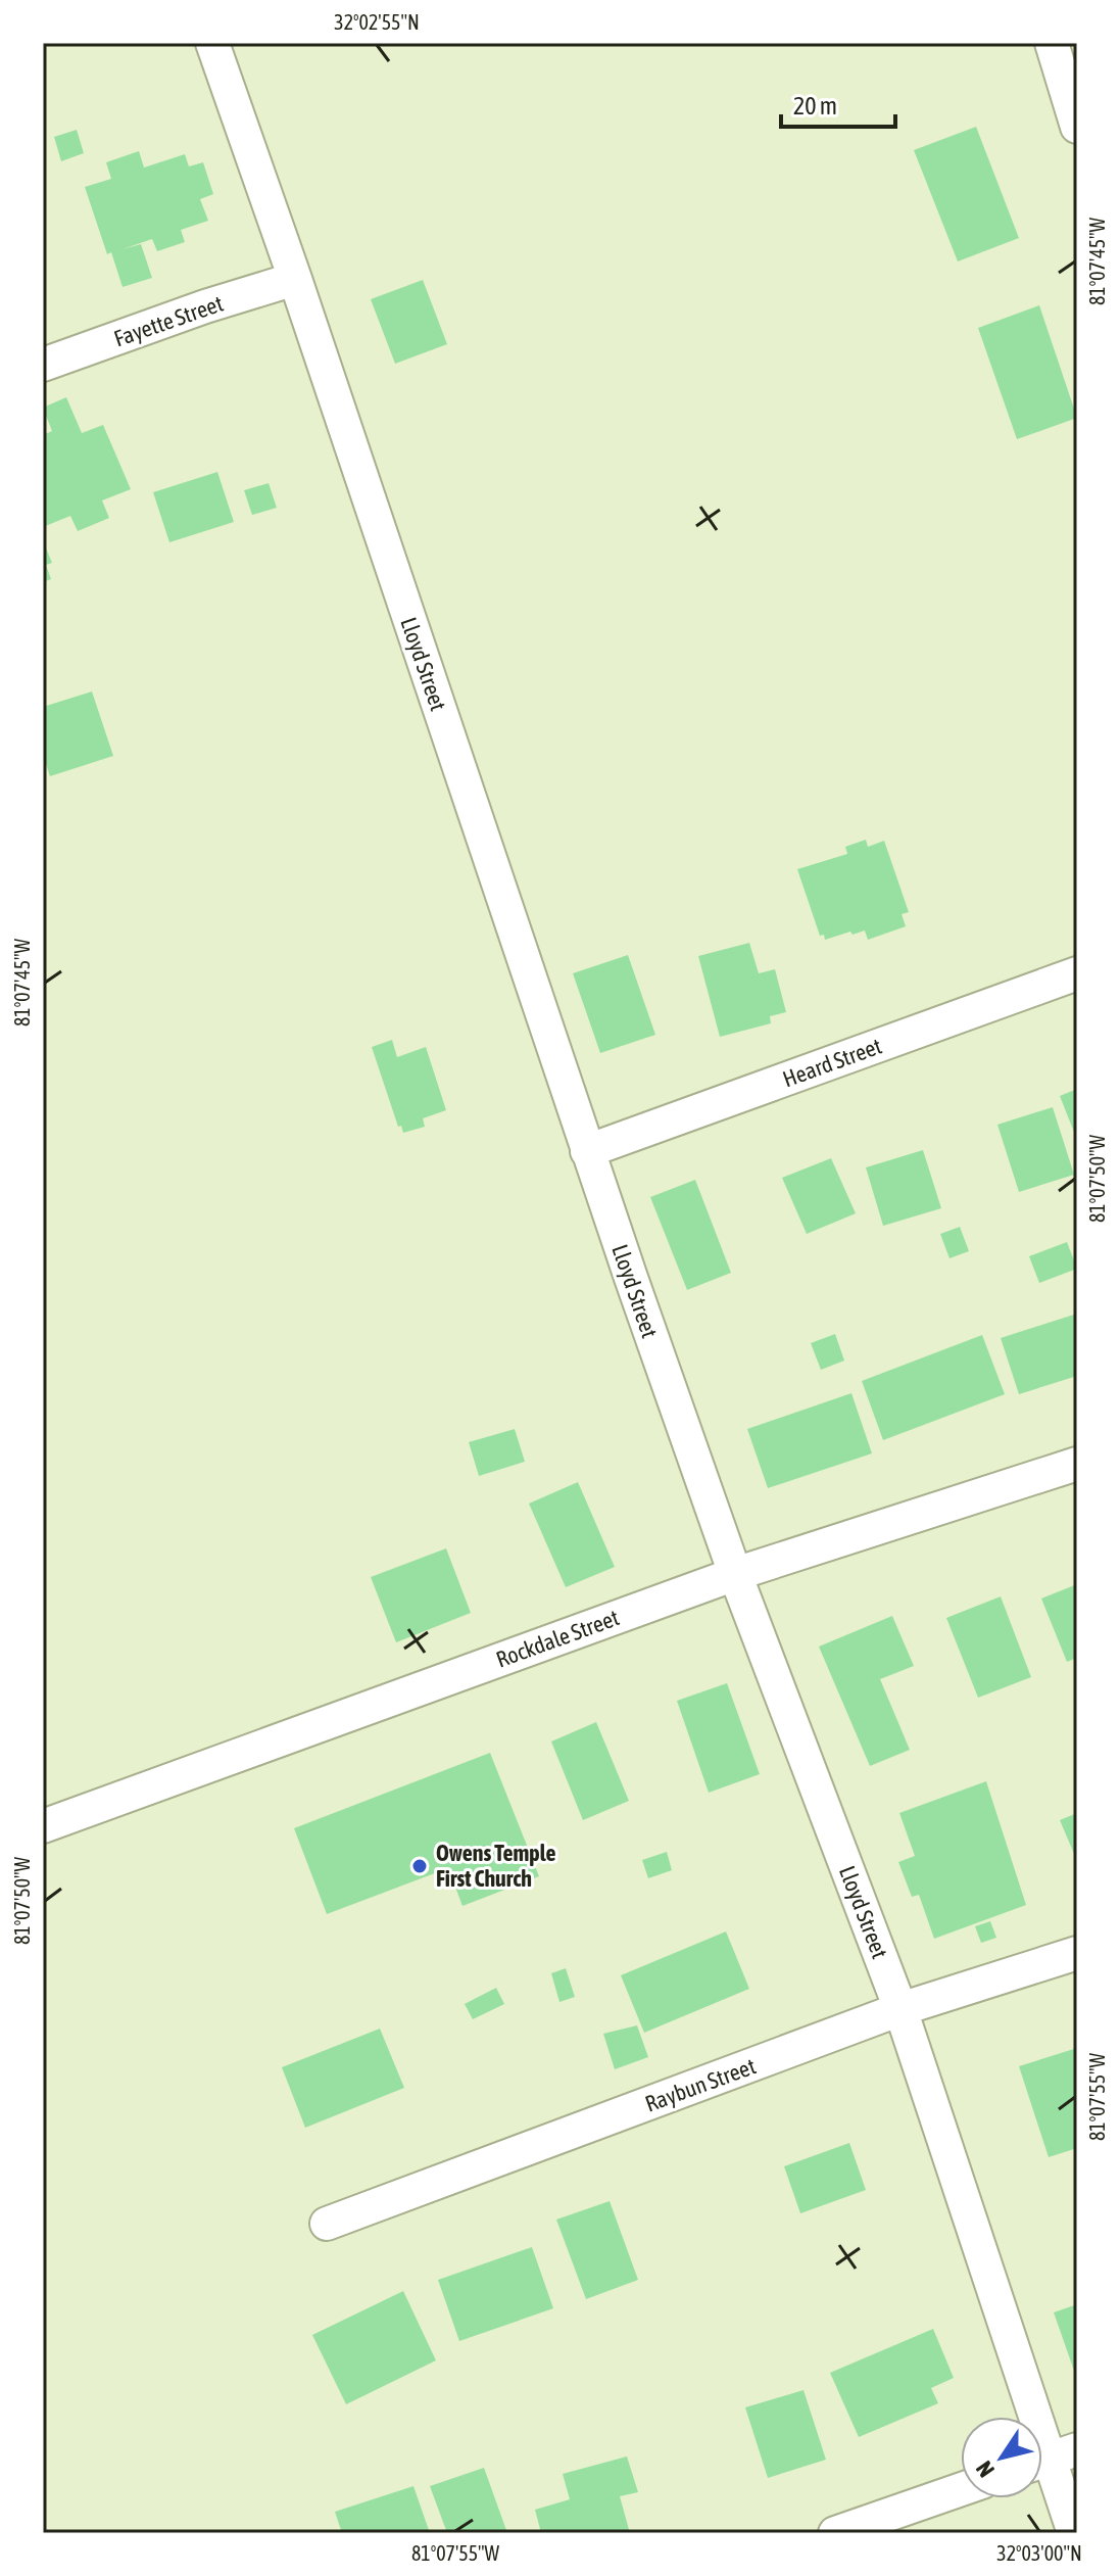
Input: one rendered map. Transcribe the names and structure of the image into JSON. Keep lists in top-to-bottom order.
{
  "streets": {
    "street": [
      "Fayette Street",
      "Lloyd Street",
      "Heard Street",
      "Rockdale Street",
      "Raybun Street"
    ]
  },
  "crossings": [
    ["Fayette Street", "Lloyd Street"],
    ["Lloyd Street", "Heard Street"],
    ["Lloyd Street", "Rockdale Street"],
    ["Lloyd Street", "Raybun Street"]
  ],
  "places": ["Owens Temple First Church"],
  "scale_bar": "20 m",
  "north": "bottom left",
  "coordinates": [
    "32°02'55\"N",
    "81°07'45\"W",
    "81°07'50\"W",
    "81°07'55\"W",
    "32°03'00\"N"
  ]
}
